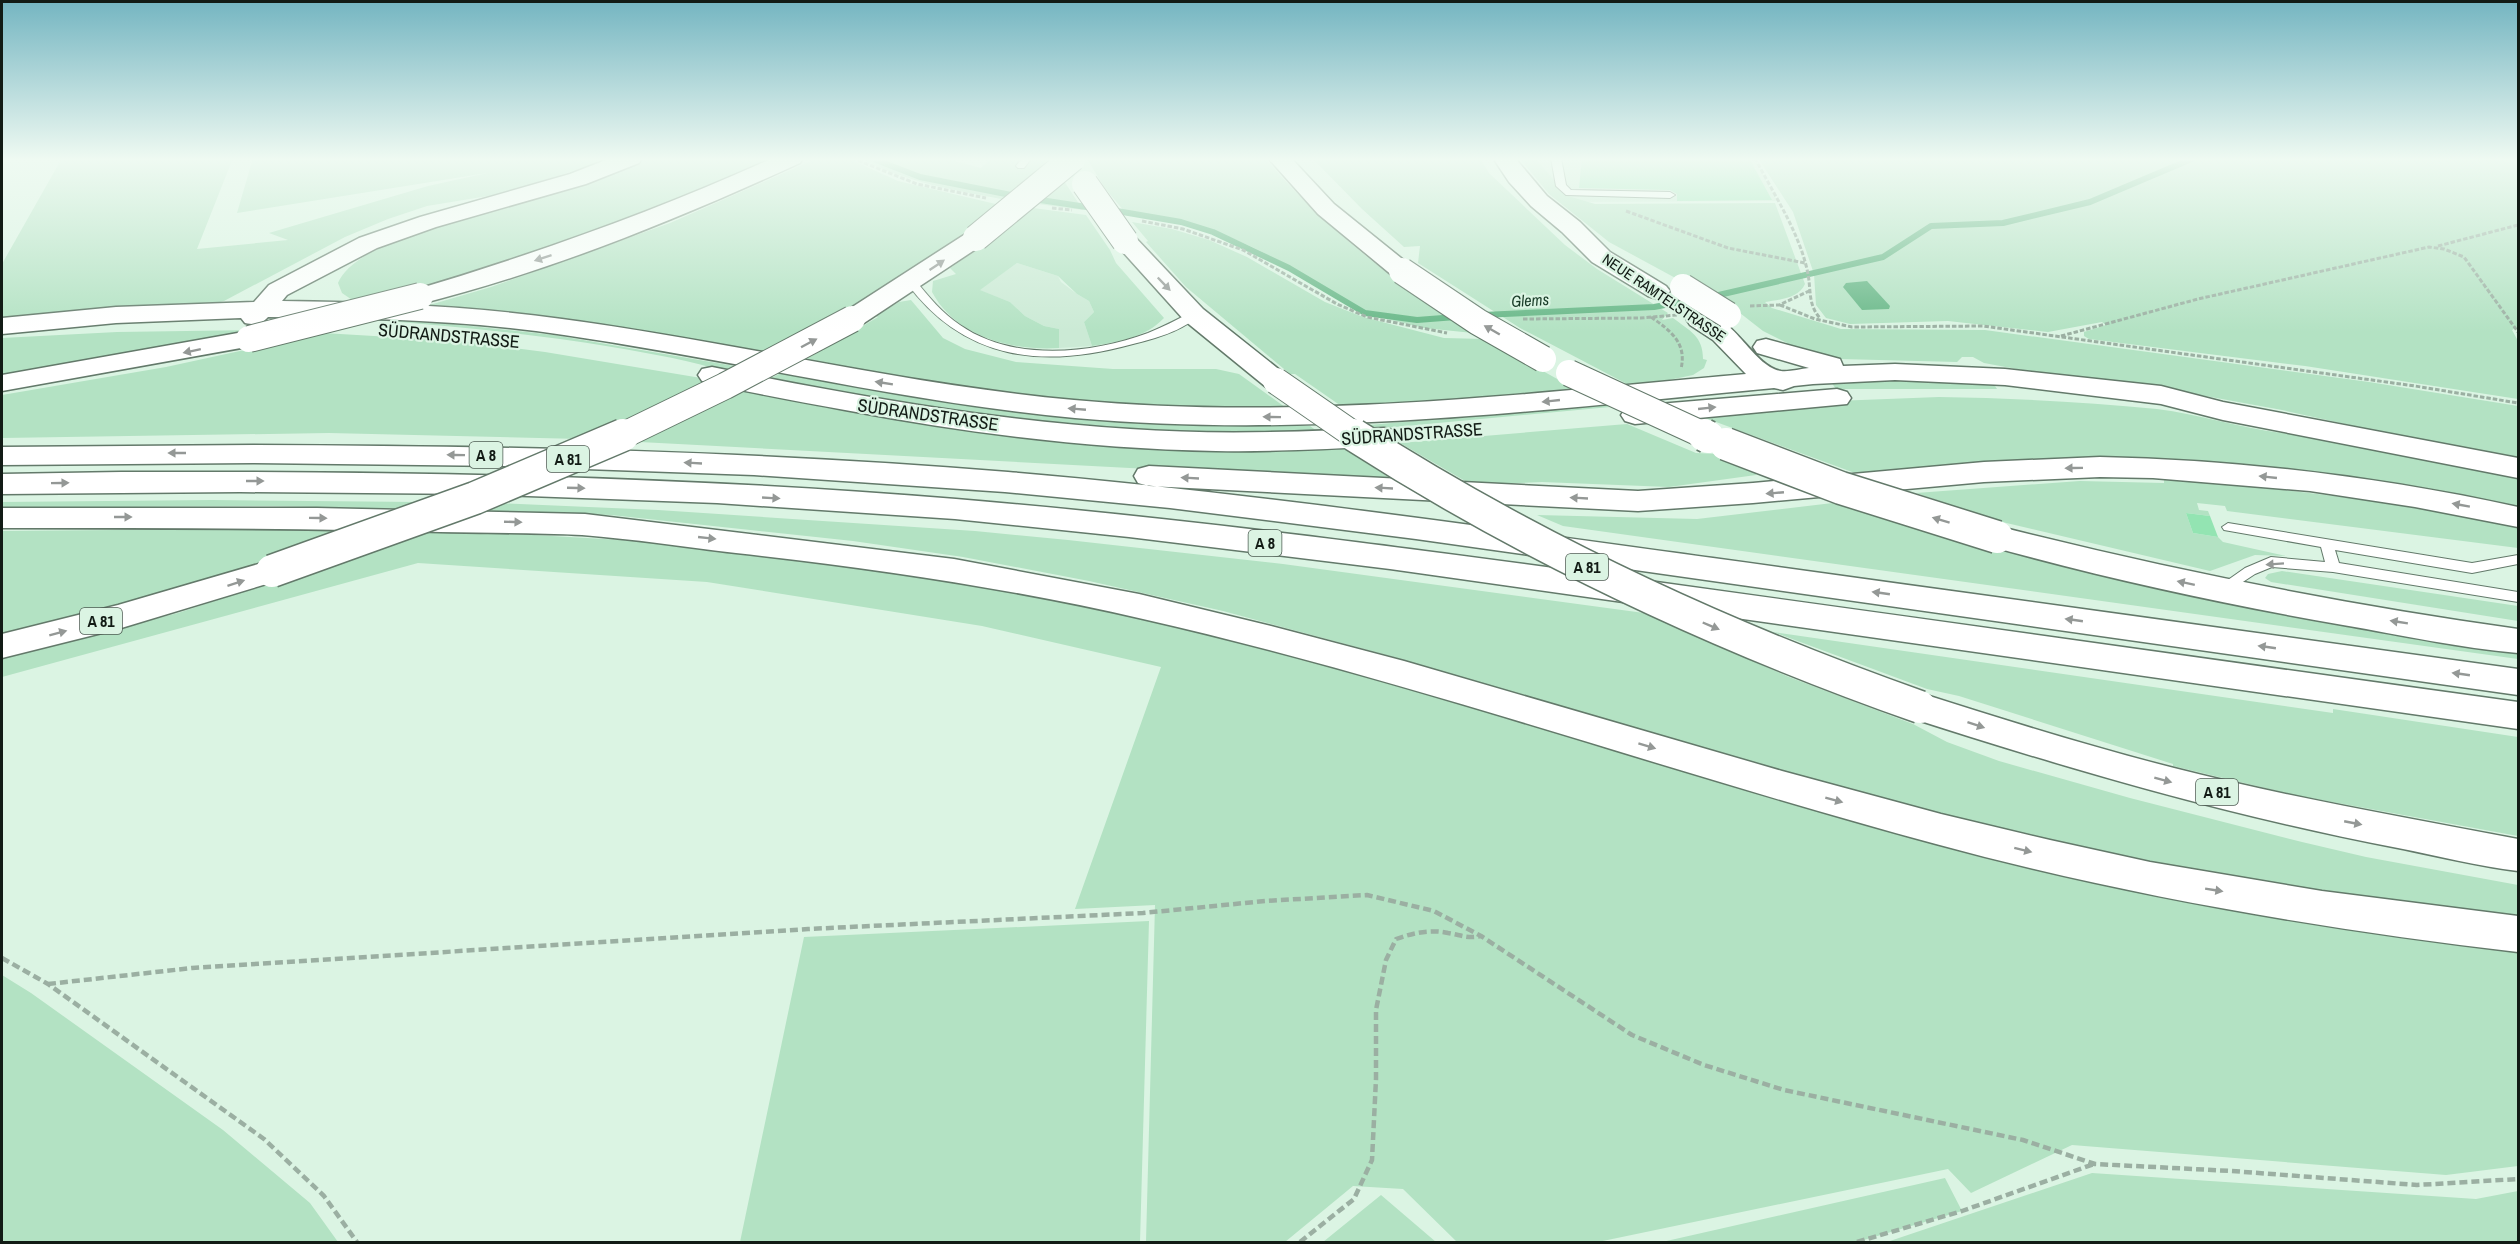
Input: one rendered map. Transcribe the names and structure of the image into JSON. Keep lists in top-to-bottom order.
{
  "streets": {
    "main road": [
      "NEUE RAMTELSTRASSE",
      "SÜDRANDSTRASSE",
      "A 8",
      "A 81"
    ]
  },
  "crossings": [
    ["NEUE RAMTELSTRASSE", "SÜDRANDSTRASSE"]
  ],
  "water": ["Glems"]
}
